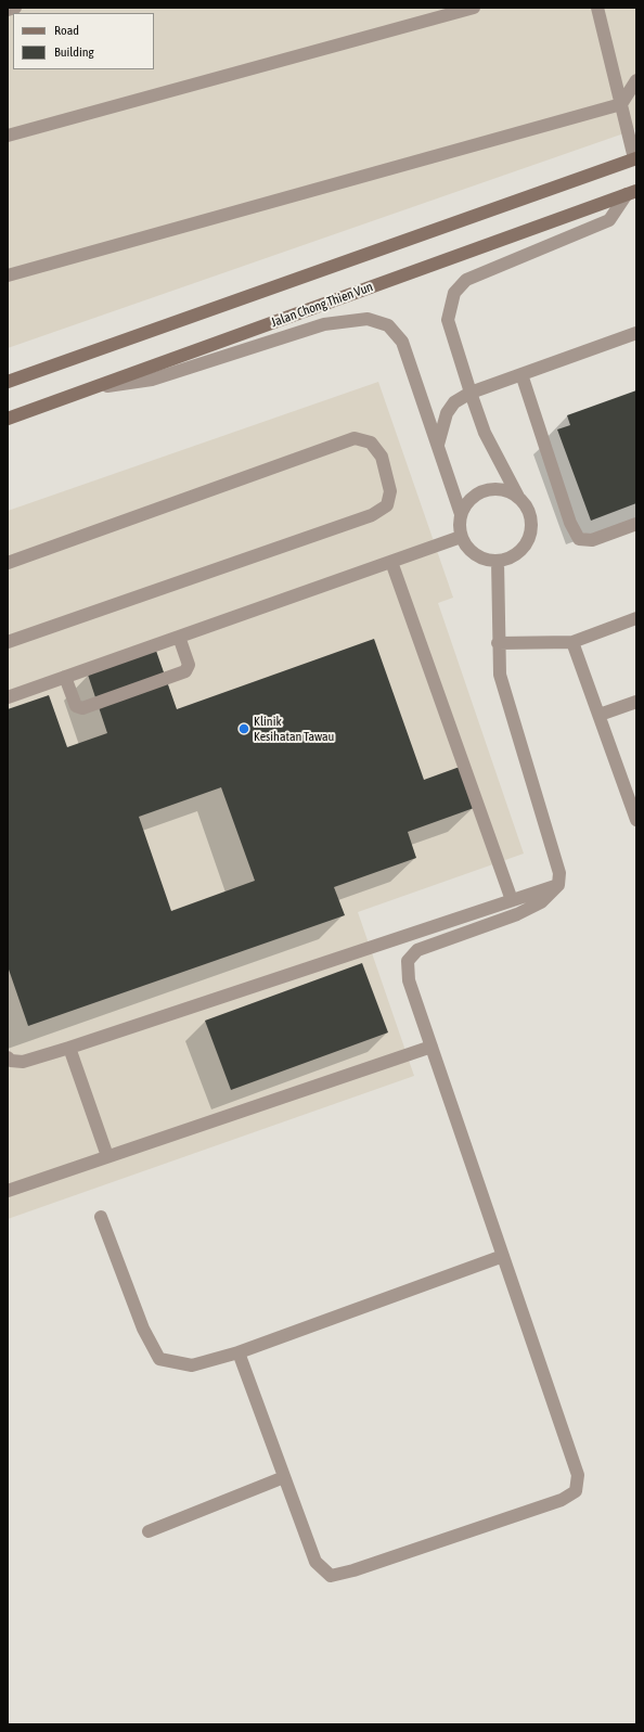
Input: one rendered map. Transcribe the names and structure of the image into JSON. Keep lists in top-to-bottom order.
{
  "streets": {
    "main road": ["Jalan Chong Thien Vun"]
  },
  "places": ["Klinik Kesihatan Tawau"],
  "legend": ["Road", "Building"]
}
